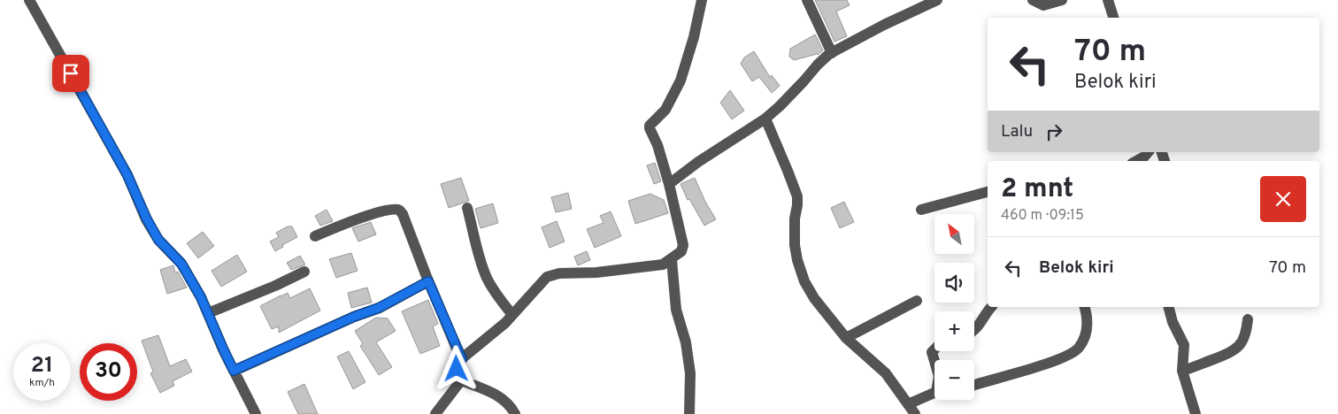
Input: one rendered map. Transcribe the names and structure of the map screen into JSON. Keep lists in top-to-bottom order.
{
  "north": "top left",
  "page": {
    "turn": ["70 m", "Belok kiri"],
    "then": "Lalu",
    "heading": ["2 mnt", "460 m · 09:15"],
    "map_buttons": ["+", "−"],
    "list": [
      {
        "name": "Belok kiri",
        "value": "70 m"
      }
    ],
    "speed": "21 km/h",
    "limit": "30"
  }
}
